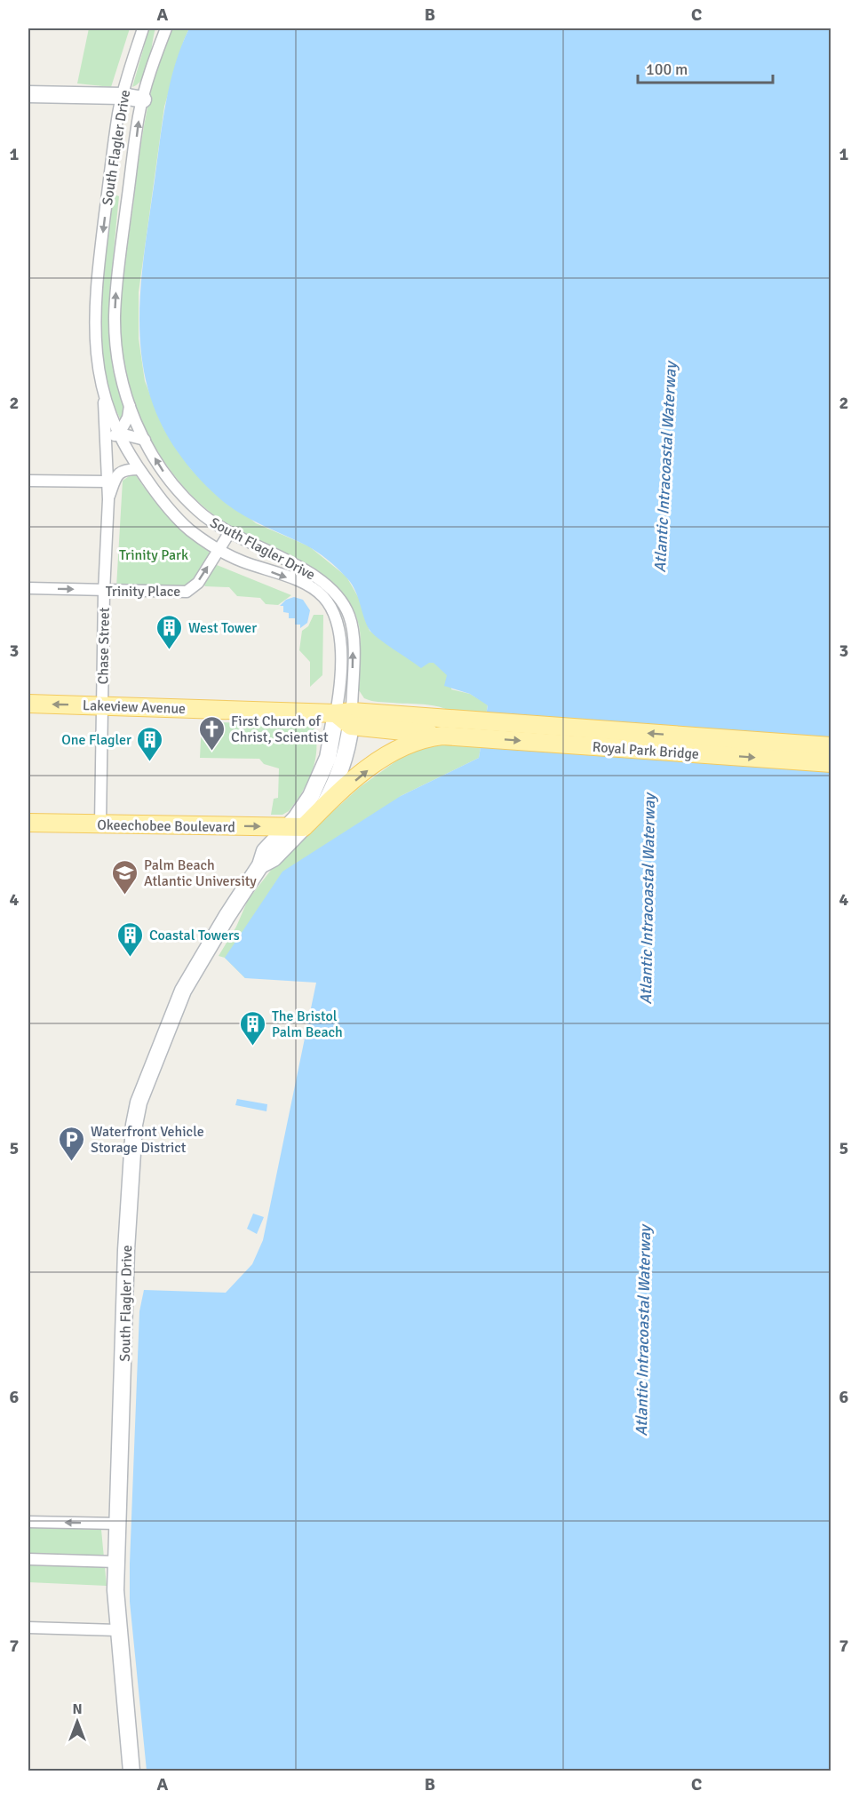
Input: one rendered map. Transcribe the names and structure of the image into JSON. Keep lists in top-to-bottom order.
{
  "streets": {
    "main road": [
      "South Flagler Drive",
      "Lakeview Avenue",
      "Royal Park Bridge",
      "Okeechobee Boulevard"
    ],
    "street": ["Trinity Place", "Chase Street"]
  },
  "crossings": [
    ["South Flagler Drive", "Trinity Place"],
    ["South Flagler Drive", "Chase Street"],
    ["South Flagler Drive", "Lakeview Avenue"],
    ["South Flagler Drive", "Okeechobee Boulevard"],
    ["Trinity Place", "Chase Street"],
    ["Chase Street", "Lakeview Avenue"],
    ["Chase Street", "Okeechobee Boulevard"],
    ["Lakeview Avenue", "Royal Park Bridge"]
  ],
  "one_way": ["Trinity Place", "Okeechobee Boulevard"],
  "water": ["Atlantic Intracoastal Waterway"],
  "parks": ["Trinity Park"],
  "places": {
    "building": [
      "West Tower",
      "One Flagler",
      "Coastal Towers",
      "The Bristol Palm Beach"
    ],
    "church": ["First Church of Christ, Scientist"],
    "school or university": ["Palm Beach Atlantic University"],
    "parking": ["Waterfront Vehicle Storage District"]
  },
  "scale_bar": "100 m",
  "north": "top",
  "grid": {
    "columns": ["A", "B", "C"],
    "rows": [
      "1",
      "2",
      "3",
      "4",
      "5",
      "6",
      "7"
    ]
  }
}
